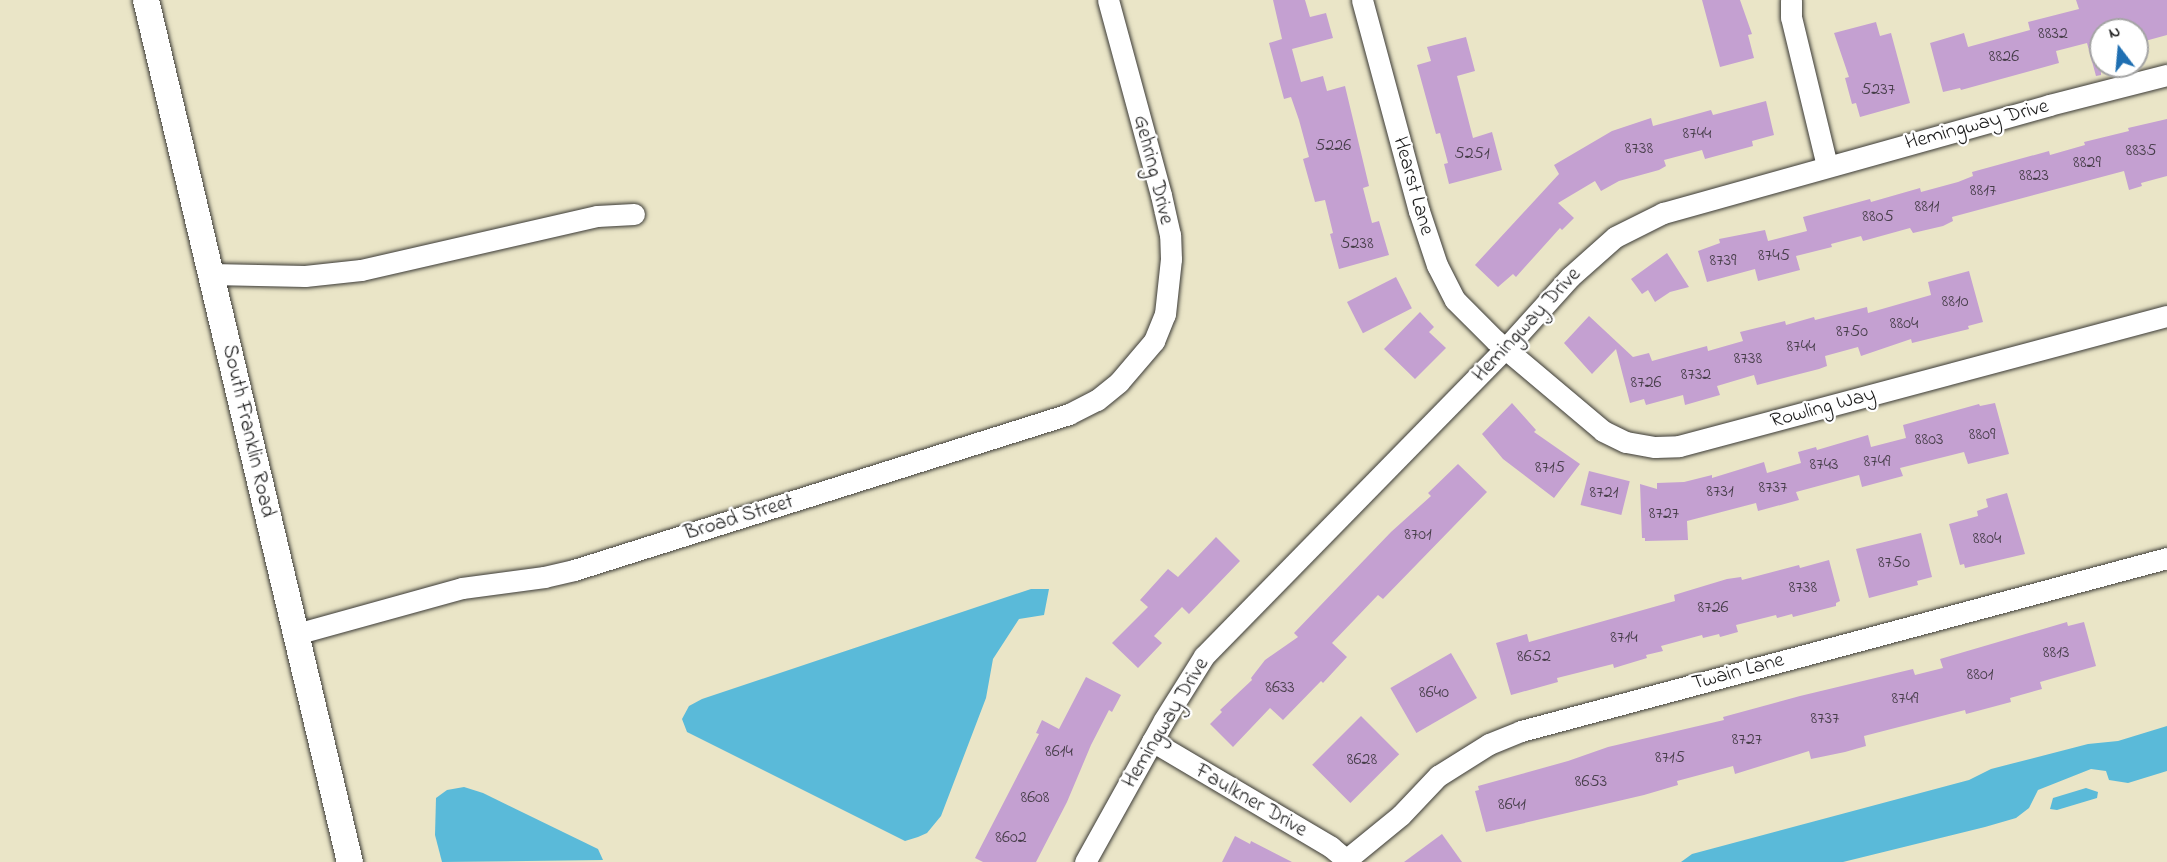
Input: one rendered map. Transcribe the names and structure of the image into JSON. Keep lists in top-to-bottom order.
{
  "streets": {
    "main road": ["South Franklin Road"],
    "street": [
      "Hemingway Drive",
      "Gehring Drive",
      "Hearst Lane",
      "Rowling Way",
      "Broad Street",
      "Twain Lane",
      "Faulkner Drive"
    ]
  },
  "crossings": [
    ["Hemingway Drive", "Hearst Lane"],
    ["Hemingway Drive", "Rowling Way"],
    ["Hemingway Drive", "Faulkner Drive"],
    ["Gehring Drive", "Broad Street"],
    ["Hearst Lane", "Rowling Way"],
    ["South Franklin Road", "Broad Street"],
    ["Twain Lane", "Faulkner Drive"]
  ],
  "house_numbers": [
    "8832",
    "8826",
    "5237",
    "8744",
    "5226",
    "8738",
    "8835",
    "5251",
    "8829",
    "8823",
    "8817",
    "8811",
    "8805",
    "5238",
    "8745",
    "8739",
    "8810",
    "8804",
    "8750",
    "8744",
    "8738",
    "8732",
    "8726",
    "8809",
    "8803",
    "8749",
    "8743",
    "8715",
    "8737",
    "8731",
    "8721",
    "8727",
    "8701",
    "8804",
    "8750",
    "8738",
    "8726",
    "8714",
    "8813",
    "8652",
    "8801",
    "8633",
    "8640",
    "8749",
    "8737",
    "8727",
    "8614",
    "8715",
    "8628",
    "8653",
    "8608",
    "8641",
    "8602"
  ],
  "north": "top"
}
